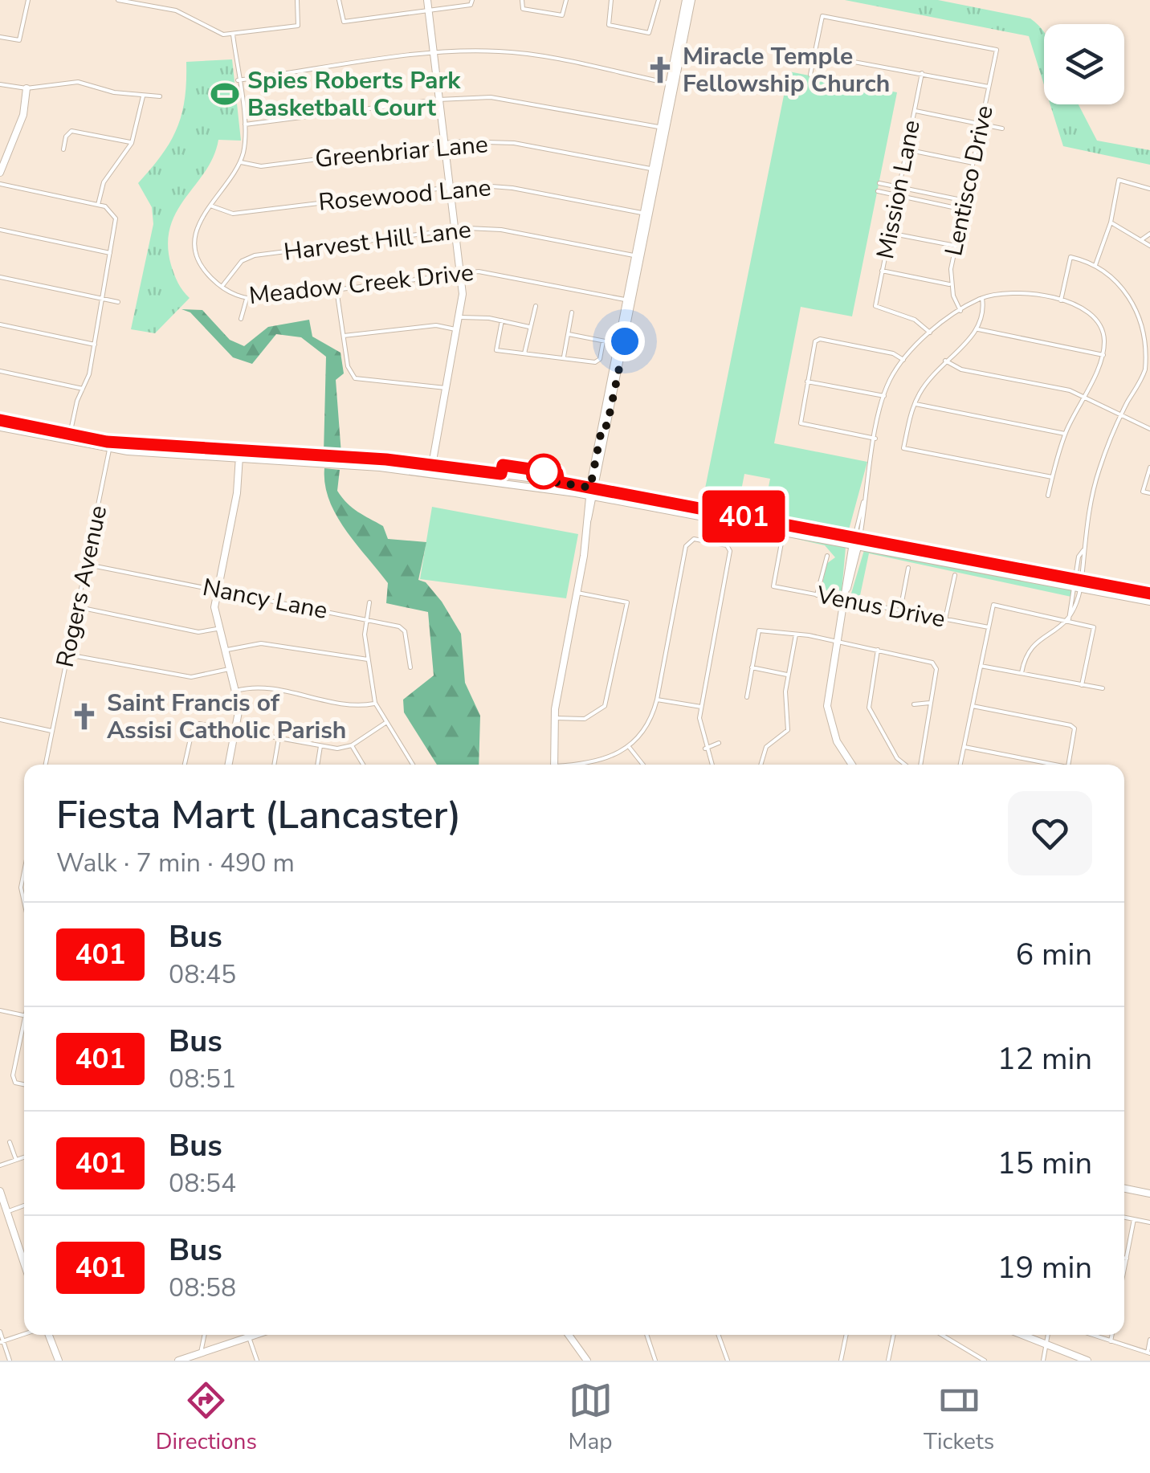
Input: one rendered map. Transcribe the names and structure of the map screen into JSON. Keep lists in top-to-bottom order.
{
  "streets": {
    "street": [
      "Greenbriar Lane",
      "Lentisco Drive",
      "Mission Lane",
      "Rosewood Lane",
      "Harvest Hill Lane",
      "Meadow Creek Drive",
      "Rogers Avenue",
      "Nancy Lane",
      "Venus Drive"
    ]
  },
  "crossings": [
    ["Greenbriar Lane", "Meadow Creek Drive"],
    ["Rosewood Lane", "Meadow Creek Drive"],
    ["Harvest Hill Lane", "Meadow Creek Drive"],
    ["Rogers Avenue", "Nancy Lane"]
  ],
  "places": {
    "church": ["Miracle Temple Fellowship Church", "Saint Francis of Assisi Catholic Parish"],
    "sports": ["Spies Roberts Park Basketball Court"]
  },
  "lines": ["bus line 401"],
  "page": {
    "on_map": "401",
    "heading": ["Fiesta Mart (Lancaster)", "Walk · 7 min · 490 m"],
    "list": [
      {
        "mark": "401",
        "name": "Bus",
        "note": "08:45",
        "value": "6 min"
      },
      {
        "mark": "401",
        "name": "Bus",
        "note": "08:51",
        "value": "12 min"
      },
      {
        "mark": "401",
        "name": "Bus",
        "note": "08:54",
        "value": "15 min"
      },
      {
        "mark": "401",
        "name": "Bus",
        "note": "08:58",
        "value": "19 min"
      }
    ],
    "tabs": ["Directions", "Map", "Tickets"]
  }
}
